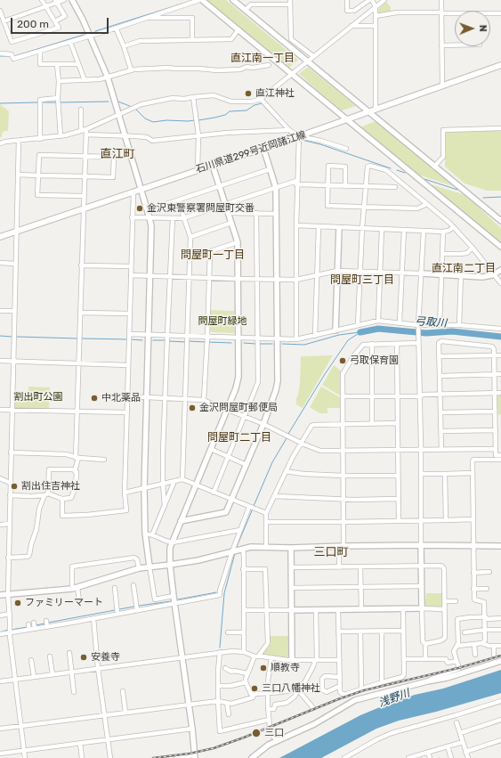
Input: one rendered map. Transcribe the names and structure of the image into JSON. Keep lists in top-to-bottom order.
{
  "streets": {
    "main road": ["石川県道299号近岡諸江線"]
  },
  "districts": [
    "直江南一丁目",
    "直江町",
    "問屋町一丁目",
    "直江南二丁目",
    "問屋町三丁目",
    "問屋町二丁目",
    "三口町"
  ],
  "water": ["弓取川", "浅野川"],
  "parks": ["問屋町緑地", "割出町公園"],
  "places": [
    "直江神社",
    "金沢東警察署問屋町交番",
    "弓取保育園",
    "中北薬品",
    "金沢問屋町郵便局",
    "割出住吉神社",
    "ファミリーマート",
    "安養寺",
    "順教寺",
    "三口八幡神社",
    "三口"
  ],
  "scale_bar": "200 m",
  "north": "right"
}
